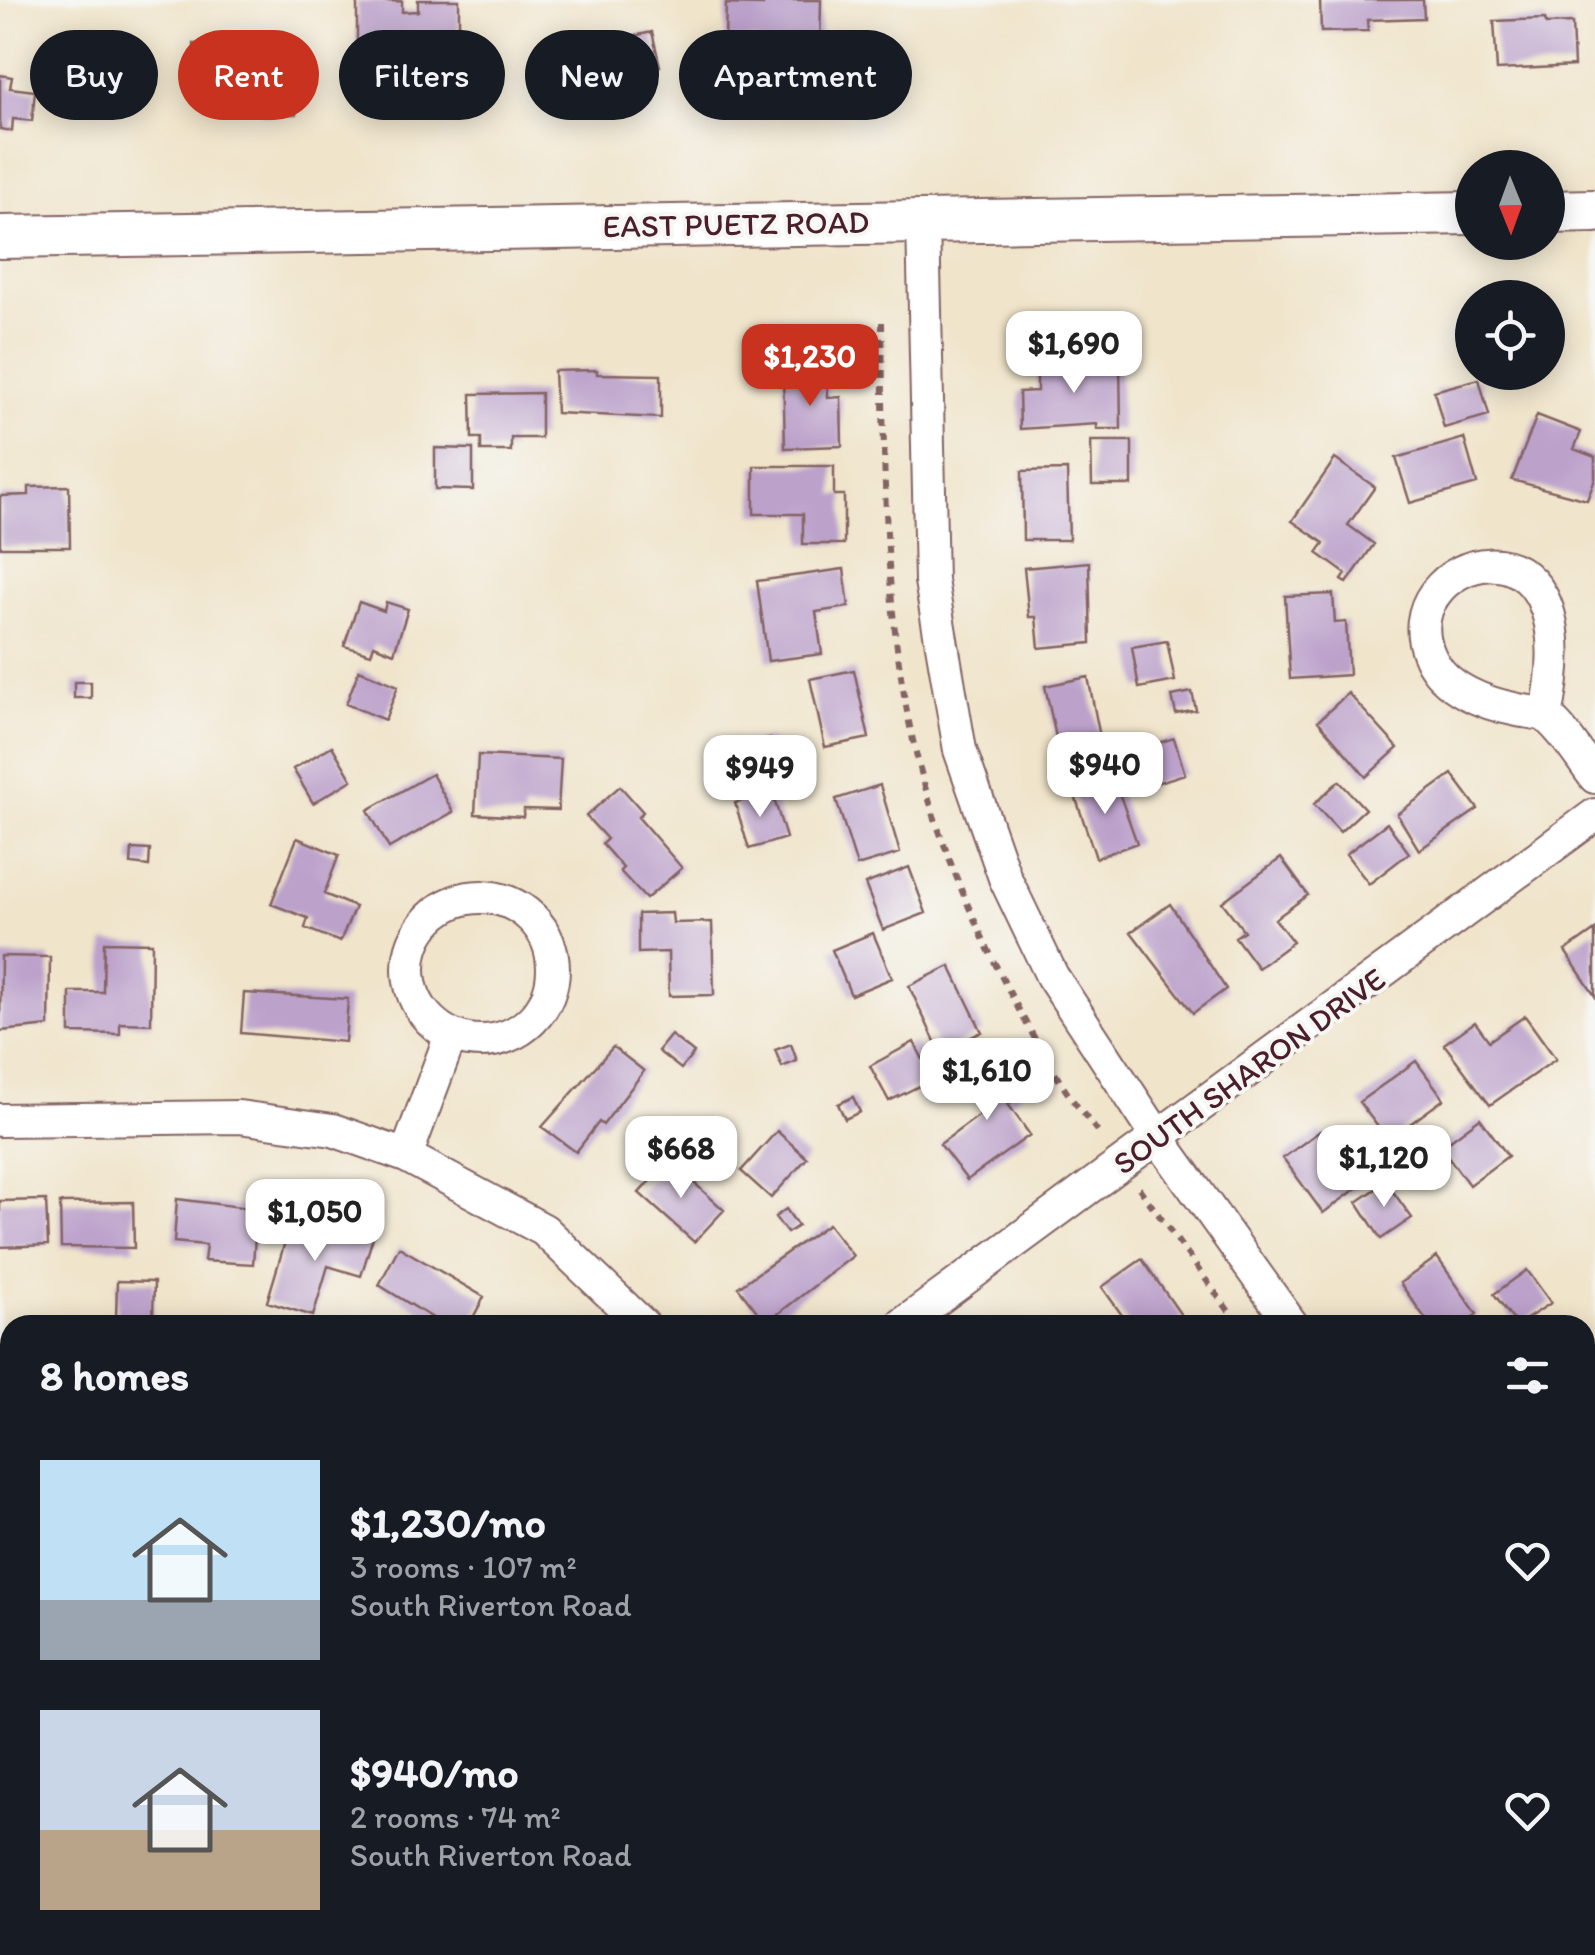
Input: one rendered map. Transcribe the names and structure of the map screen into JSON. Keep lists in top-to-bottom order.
{
  "streets": {
    "street": ["EAST PUETZ ROAD", "SOUTH SHARON DRIVE"]
  },
  "north": "bottom",
  "page": {
    "chip": [
      "Buy",
      "Rent",
      "Filters",
      "New",
      "Apartment"
    ],
    "price": [
      "$1,690",
      "$1,230",
      "$940",
      "$949",
      "$1,610",
      "$668",
      "$1,120",
      "$1,050"
    ],
    "heading": "8 homes",
    "list": [
      {
        "name": "$1,230/mo",
        "note": "3 rooms · 107 m² · South Riverton Road"
      },
      {
        "name": "$940/mo",
        "note": "2 rooms · 74 m² · South Riverton Road"
      }
    ]
  }
}
